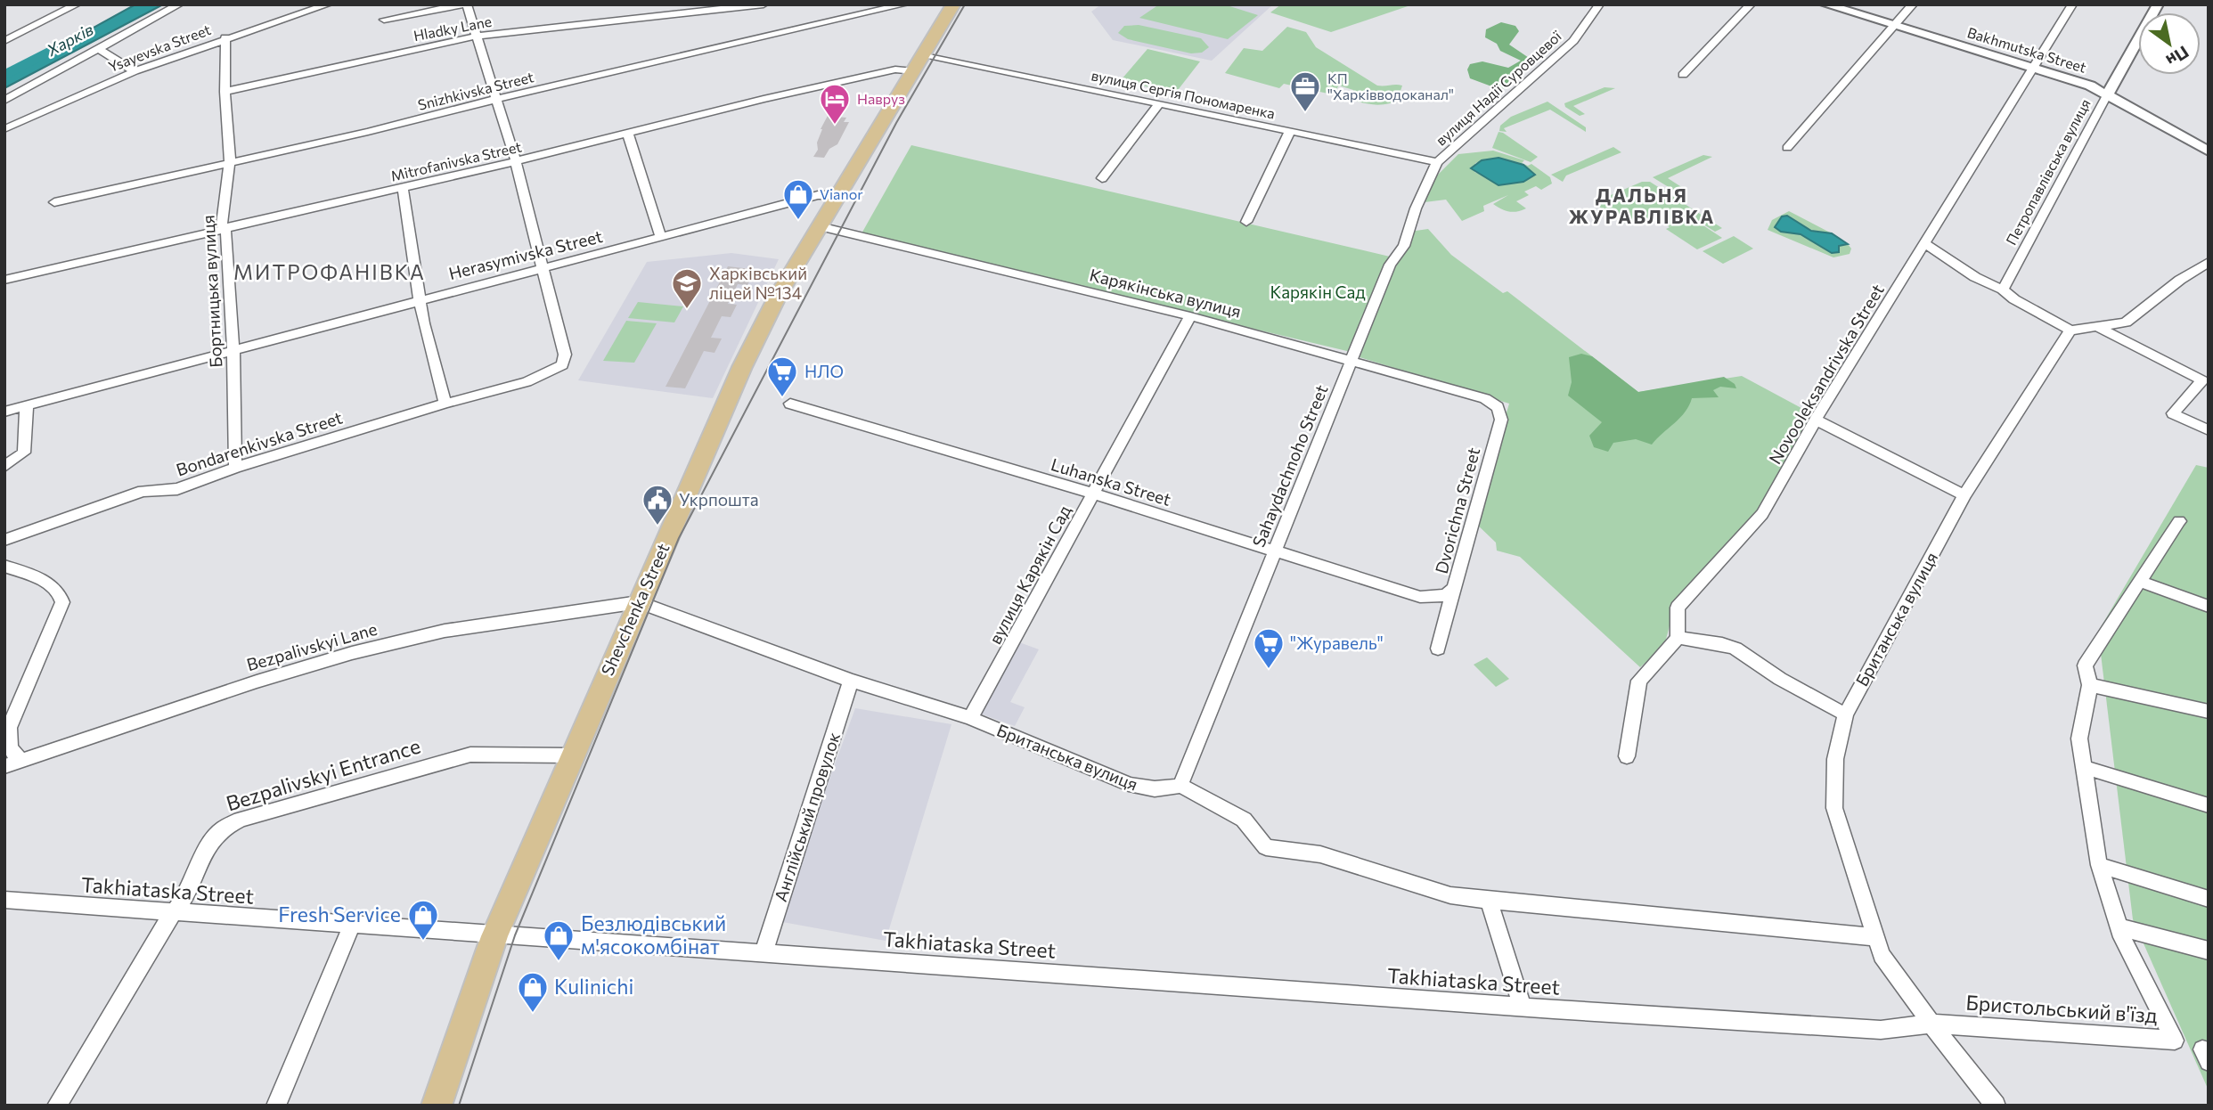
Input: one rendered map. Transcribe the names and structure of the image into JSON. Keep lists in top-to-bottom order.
{
  "streets": {
    "main road": ["Shevchenka Street"],
    "street": [
      "Hladky Lane",
      "Ysayevska Street",
      "Bakhmutska Street",
      "вулиця Надії Суровцевої",
      "Snizhkivska Street",
      "вулиця Сергія Пономаренка",
      "Mitrofanivska Street",
      "Петропавлівська вулиця",
      "Herasymivska Street",
      "Бортницька вулиця",
      "Карякінська вулиця",
      "Novooleksandrivska Street",
      "Bondarenkivska Street",
      "Sahaydachnoho Street",
      "Luhanska Street",
      "Dvorichna Street",
      "вулиця Карякін Сад",
      "Британська вулиця",
      "Bezpalivskyi Lane",
      "Bezpalivskyi Entrance",
      "Англійський провулок",
      "Takhiataska Street",
      "Бристольський в'їзд"
    ]
  },
  "crossings": [
    ["Hladky Lane", "Бортницька вулиця"],
    ["Ysayevska Street", "Бортницька вулиця"],
    ["Bakhmutska Street", "Петропавлівська вулиця"],
    ["Bakhmutska Street", "Novooleksandrivska Street"],
    ["вулиця Надії Суровцевої", "вулиця Сергія Пономаренка"],
    ["вулиця Надії Суровцевої", "Sahaydachnoho Street"],
    ["Snizhkivska Street", "Бортницька вулиця"],
    ["вулиця Сергія Пономаренка", "Sahaydachnoho Street"],
    ["вулиця Сергія Пономаренка", "Shevchenka Street"],
    ["Mitrofanivska Street", "Бортницька вулиця"],
    ["Mitrofanivska Street", "Shevchenka Street"],
    ["Herasymivska Street", "Бортницька вулиця"],
    ["Herasymivska Street", "Bondarenkivska Street"],
    ["Herasymivska Street", "Shevchenka Street"],
    ["Бортницька вулиця", "Bondarenkivska Street"],
    ["Карякінська вулиця", "Sahaydachnoho Street"],
    ["Карякінська вулиця", "Dvorichna Street"],
    ["Карякінська вулиця", "вулиця Карякін Сад"],
    ["Карякінська вулиця", "Shevchenka Street"],
    ["Sahaydachnoho Street", "Luhanska Street"],
    ["Sahaydachnoho Street", "Британська вулиця"],
    ["Luhanska Street", "Dvorichna Street"],
    ["Luhanska Street", "вулиця Карякін Сад"],
    ["вулиця Карякін Сад", "Британська вулиця"],
    ["Shevchenka Street", "Британська вулиця"],
    ["Shevchenka Street", "Bezpalivskyi Lane"],
    ["Shevchenka Street", "Bezpalivskyi Entrance"],
    ["Shevchenka Street", "Takhiataska Street"],
    ["Британська вулиця", "Bezpalivskyi Lane"],
    ["Британська вулиця", "Англійський провулок"],
    ["Британська вулиця", "Takhiataska Street"],
    ["Британська вулиця", "Бристольський в'їзд"],
    ["Bezpalivskyi Entrance", "Takhiataska Street"],
    ["Англійський провулок", "Takhiataska Street"],
    ["Takhiataska Street", "Бристольський в'їзд"]
  ],
  "districts": ["ДАЛЬНЯ ЖУРАВЛІВКА", "МИТРОФАНІВКА"],
  "water": ["Харків"],
  "parks": ["Карякін Сад"],
  "places": {
    "office": ["КП \"Харківводоканал\""],
    "hotel": ["Навруз"],
    "shop": [
      "Vianor",
      "Fresh Service",
      "Безлюдівський м'ясокомбінат",
      "Kulinichi"
    ],
    "school or university": ["Харківський ліцей №134"],
    "supermarket": ["НЛО", "\"Журавель\""],
    "public building": ["Укрпошта"]
  },
  "north": "bottom right"
}
